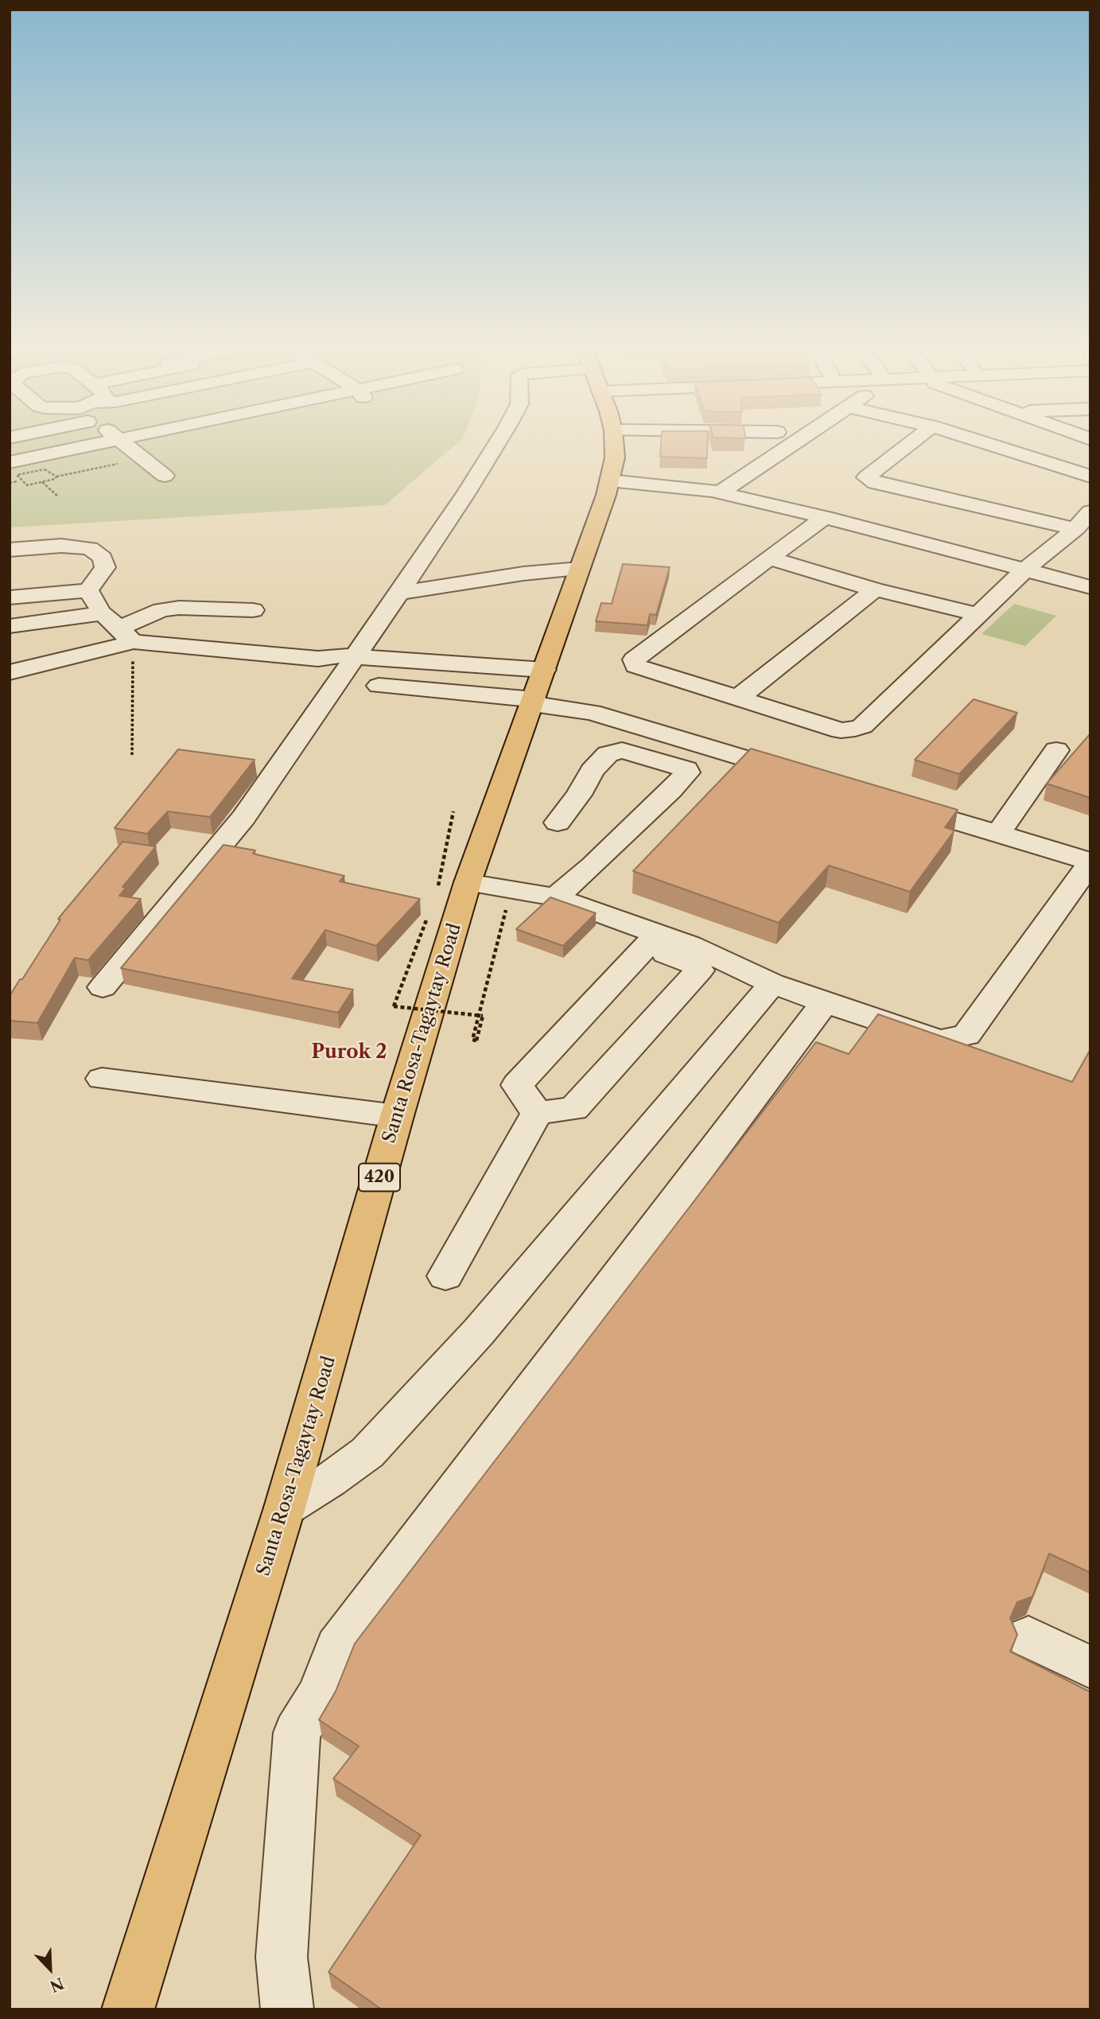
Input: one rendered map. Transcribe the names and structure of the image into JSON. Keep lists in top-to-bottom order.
{
  "streets": {
    "main road": ["Santa Rosa-Tagaytay Road", "420"]
  },
  "districts": ["Purok 2"],
  "north": "bottom right"
}
